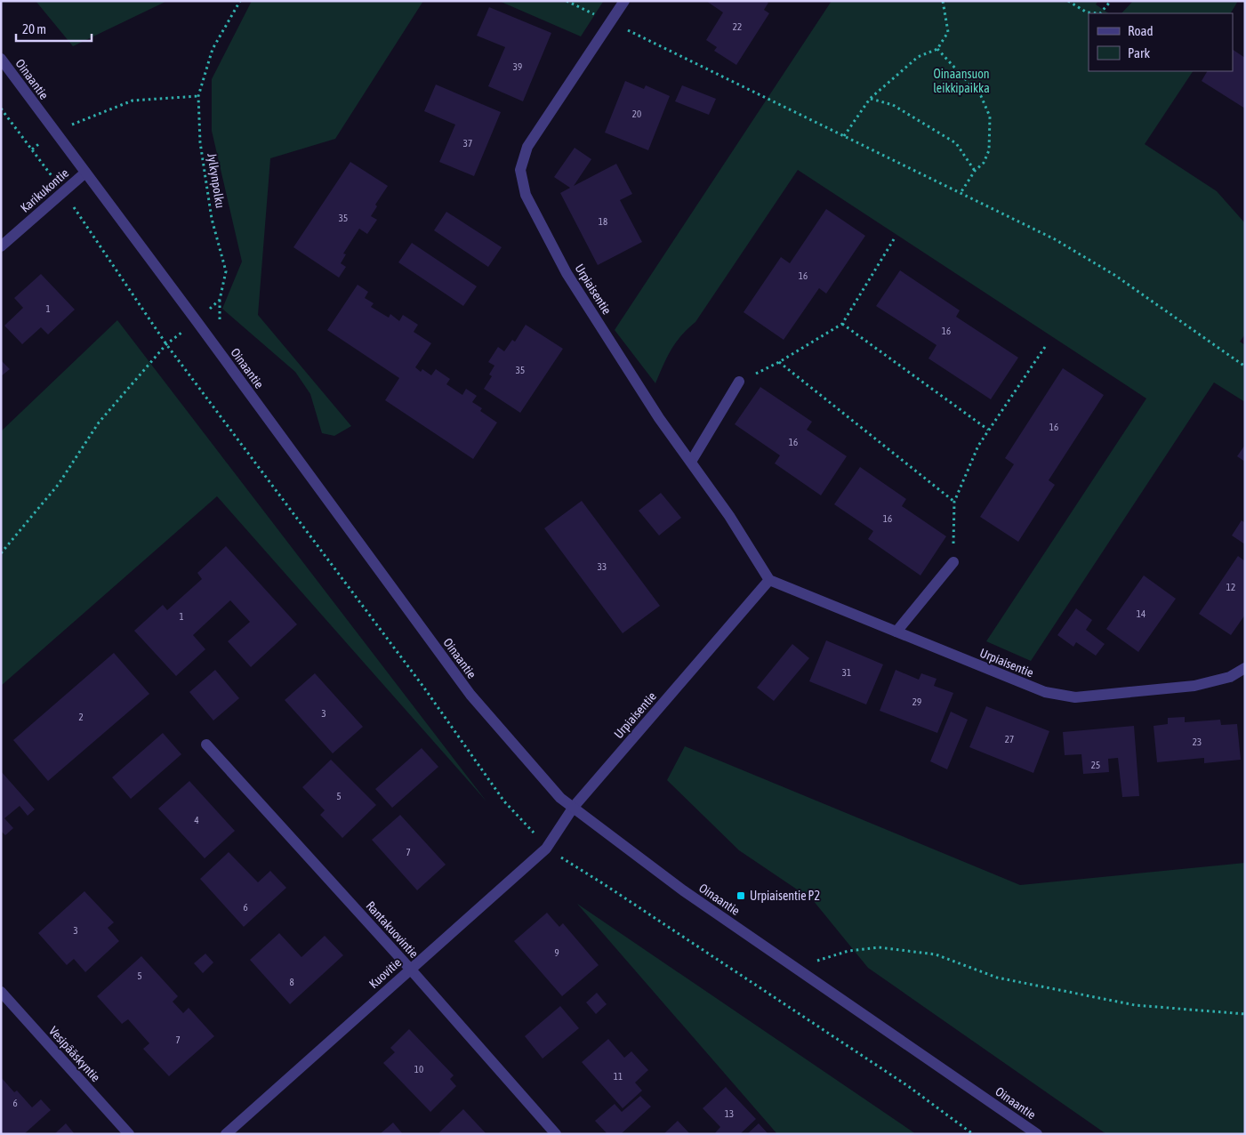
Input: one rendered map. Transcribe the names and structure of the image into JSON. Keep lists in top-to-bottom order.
{
  "streets": {
    "street": [
      "Oinaantie",
      "Karikukontie",
      "Urpiaisentie",
      "Rantakuovintie",
      "Kuovitie",
      "Vesipääskyntie"
    ],
    "path": ["Jylkynpolku"]
  },
  "crossings": [
    ["Oinaantie", "Jylkynpolku"],
    ["Oinaantie", "Karikukontie"],
    ["Oinaantie", "Urpiaisentie"],
    ["Oinaantie", "Kuovitie"],
    ["Urpiaisentie", "Kuovitie"],
    ["Rantakuovintie", "Kuovitie"]
  ],
  "parks": ["Oinaansuon leikkipaikka"],
  "places": {
    "transit": ["Urpiaisentie P2"]
  },
  "house_numbers": [
    "22",
    "39",
    "20",
    "37",
    "35",
    "18",
    "16",
    "1",
    "16",
    "35",
    "16",
    "16",
    "16",
    "33",
    "12",
    "14",
    "1",
    "31",
    "29",
    "3",
    "2",
    "27",
    "23",
    "25",
    "5",
    "4",
    "7",
    "6",
    "3",
    "9",
    "5",
    "8",
    "7",
    "10",
    "11",
    "6",
    "13"
  ],
  "legend": ["Road", "Park"],
  "scale_bar": "20 m"
}
